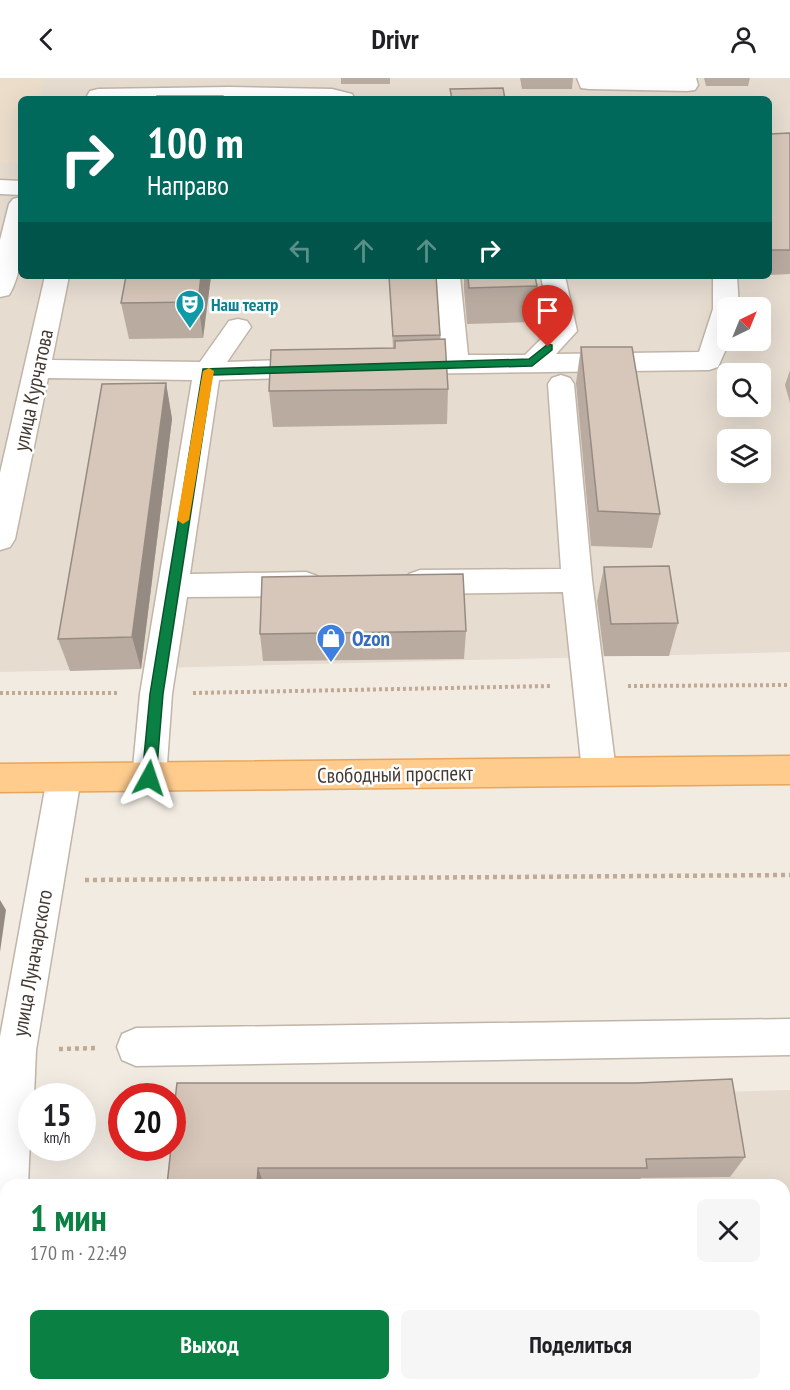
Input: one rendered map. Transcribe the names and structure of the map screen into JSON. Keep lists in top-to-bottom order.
{
  "streets": {
    "main road": ["Свободный проспект"],
    "street": ["улица Курчатова", "улица Луначарского"]
  },
  "crossings": [
    ["Свободный проспект", "улица Луначарского"]
  ],
  "places": {
    "theatre": ["Наш театр"],
    "shop": ["Ozon"]
  },
  "north": "top right",
  "page": {
    "header": "Drivr",
    "turn": ["100 m", "Направо"],
    "speed": "15 km/h",
    "limit": "20",
    "heading": ["1 мин", "170 m · 22:49"],
    "buttons": ["Выход", "Поделиться"]
  }
}
